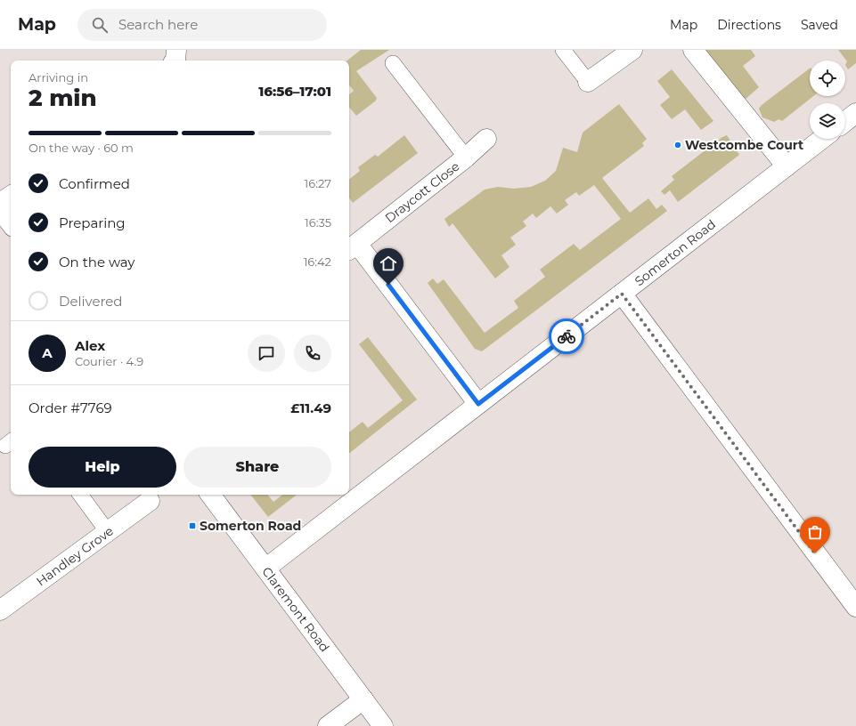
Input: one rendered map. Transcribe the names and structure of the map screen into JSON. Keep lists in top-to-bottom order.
{
  "streets": {
    "street": [
      "Draycott Close",
      "Somerton Road",
      "Handley Grove",
      "Claremont Road"
    ]
  },
  "crossings": [
    ["Draycott Close", "Somerton Road"],
    ["Somerton Road", "Claremont Road"]
  ],
  "places": {
    "other": ["Westcombe Court"],
    "transit": ["Somerton Road"]
  },
  "page": {
    "header": "Map",
    "search": "Search here",
    "nav": ["Map", "Directions", "Saved"],
    "heading": ["2 min", "Arriving in", "16:56–17:01"],
    "panel": [
      "Alex",
      "Courier · 4.9",
      "Order #7769",
      "£11.49"
    ],
    "bar": "On the way · 60 m",
    "list": [
      ["Confirmed", "16:27"],
      ["Preparing", "16:35"],
      ["On the way", "16:42"],
      "Delivered"
    ],
    "round": "A",
    "buttons": ["Help", "Share"]
  }
}
